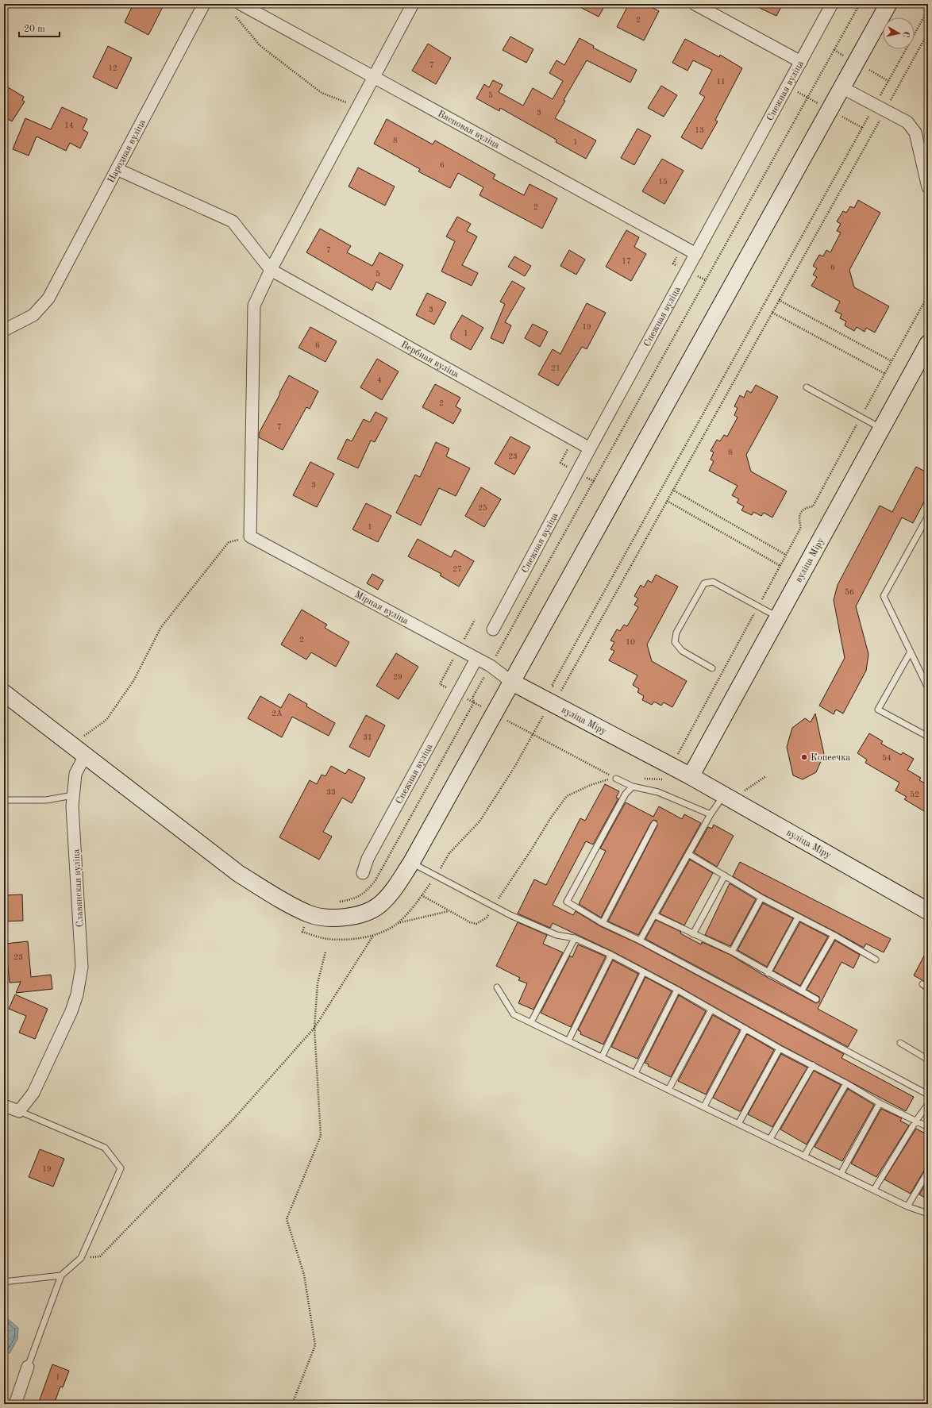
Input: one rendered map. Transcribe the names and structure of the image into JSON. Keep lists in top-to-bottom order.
{
  "streets": {
    "main road": ["вуліца Міру"],
    "street": [
      "Снежная вуліца",
      "Вясновая вуліца",
      "Народная вуліца",
      "Вербная вуліца",
      "Мірная вуліца",
      "Славянская вуліца"
    ]
  },
  "crossings": [
    ["Снежная вуліца", "Вясновая вуліца"],
    ["Снежная вуліца", "Вербная вуліца"],
    ["Снежная вуліца", "Мірная вуліца"],
    ["вуліца Міру", "Мірная вуліца"]
  ],
  "places": ["Копеечка"],
  "house_numbers": [
    "2",
    "7",
    "12",
    "11",
    "5",
    "3",
    "14",
    "13",
    "8",
    "1",
    "6",
    "15",
    "2",
    "7",
    "17",
    "6",
    "5",
    "3",
    "19",
    "1",
    "6",
    "21",
    "4",
    "2",
    "7",
    "8",
    "23",
    "3",
    "25",
    "1",
    "27",
    "56",
    "2",
    "10",
    "29",
    "2А",
    "31",
    "54",
    "33",
    "52",
    "23",
    "19",
    "1"
  ],
  "scale_bar": "20 m",
  "north": "right"
}
